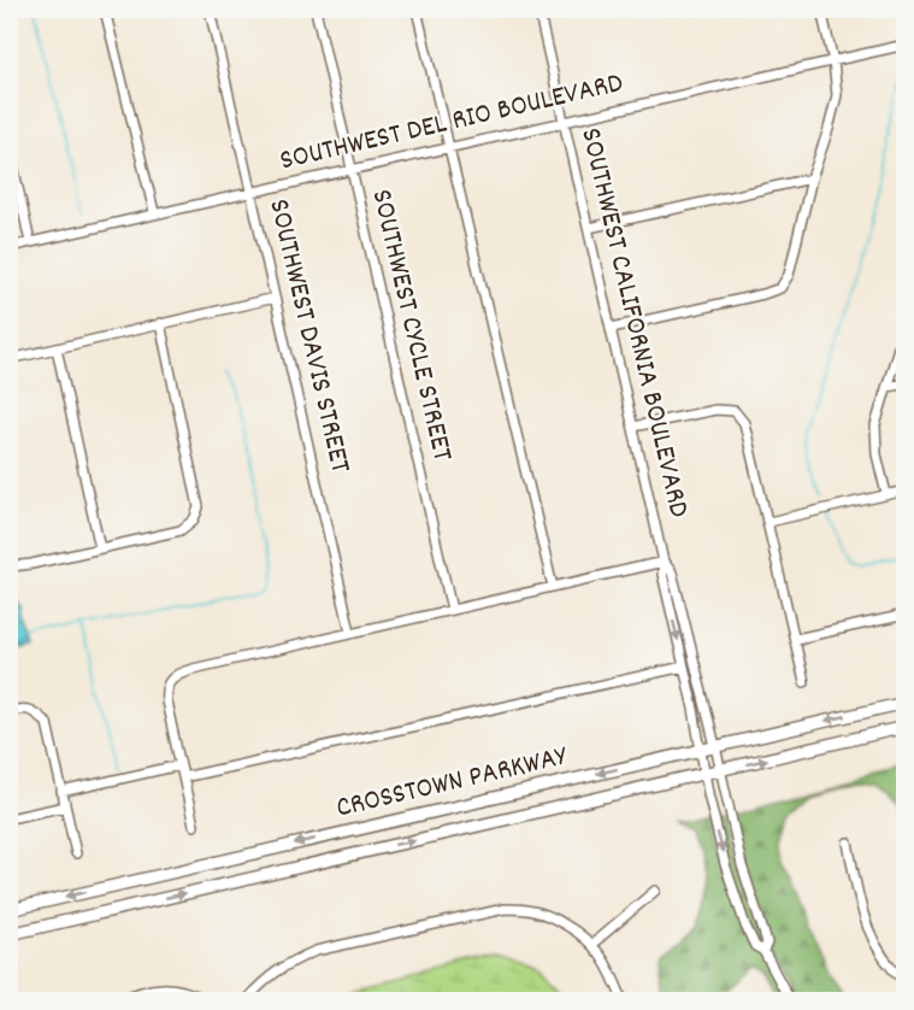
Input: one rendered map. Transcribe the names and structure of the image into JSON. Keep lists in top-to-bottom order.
{
  "streets": {
    "main road": ["CROSSTOWN PARKWAY"],
    "street": [
      "SOUTHWEST DEL RIO BOULEVARD",
      "SOUTHWEST CALIFORNIA BOULEVARD",
      "SOUTHWEST CYCLE STREET",
      "SOUTHWEST DAVIS STREET"
    ]
  },
  "crossings": [
    ["SOUTHWEST DEL RIO BOULEVARD", "SOUTHWEST CALIFORNIA BOULEVARD"],
    ["SOUTHWEST DEL RIO BOULEVARD", "SOUTHWEST CYCLE STREET"],
    ["SOUTHWEST DEL RIO BOULEVARD", "SOUTHWEST DAVIS STREET"],
    ["SOUTHWEST CALIFORNIA BOULEVARD", "CROSSTOWN PARKWAY"]
  ]
}
